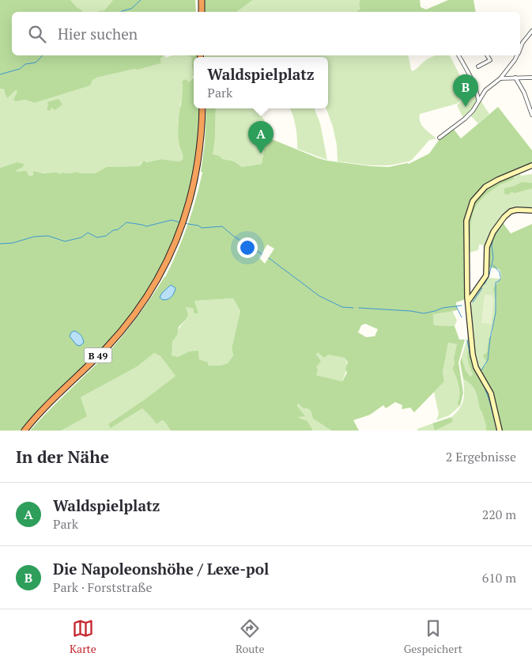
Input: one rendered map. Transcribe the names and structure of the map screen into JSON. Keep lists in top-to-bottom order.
{
  "streets": {
    "highway": ["B 49"]
  },
  "page": {
    "search": "Hier suchen",
    "popup": ["Waldspielplatz", "Park"],
    "pins": ["B", "A"],
    "heading": ["In der Nähe", "2 Ergebnisse"],
    "list": [
      {
        "mark": "A",
        "name": "Waldspielplatz",
        "note": "Park",
        "value": "220 m"
      },
      {
        "mark": "B",
        "name": "Die Napoleonshöhe / Lexe-pol",
        "note": "Park · Forststraße",
        "value": "610 m"
      }
    ],
    "nav": ["Karte", "Route", "Gespeichert"]
  }
}
